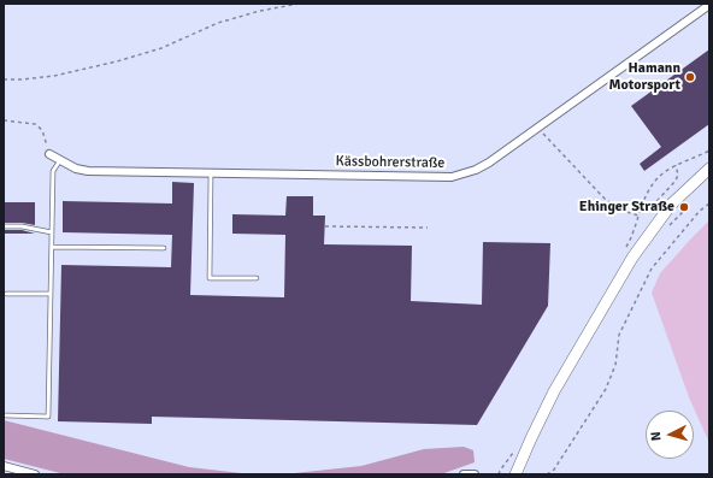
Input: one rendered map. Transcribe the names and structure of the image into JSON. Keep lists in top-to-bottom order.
{
  "streets": {
    "street": ["Kässbohrerstraße"]
  },
  "places": ["Hamann Motorsport", "Ehinger Straße"],
  "north": "left"
}
